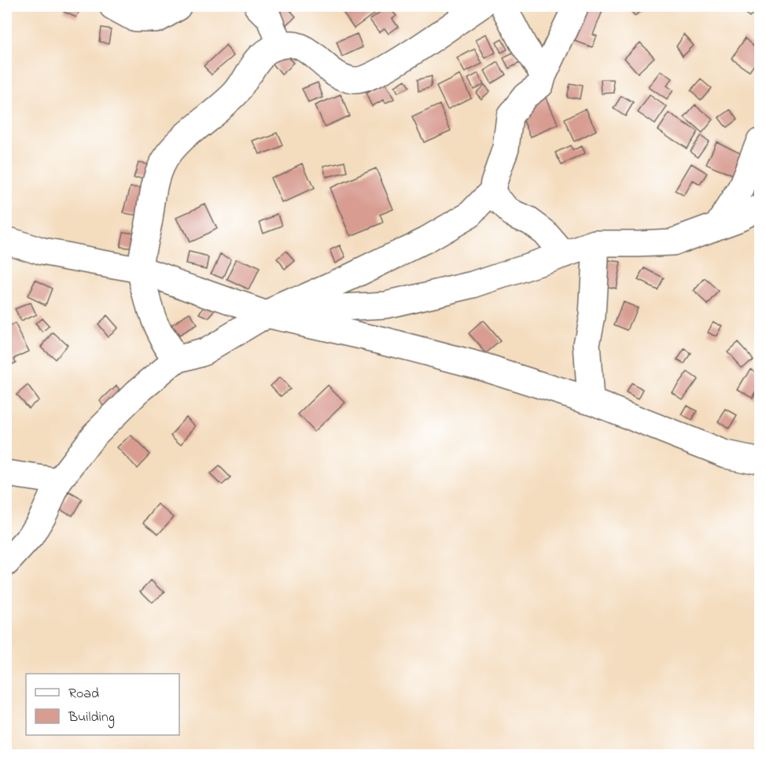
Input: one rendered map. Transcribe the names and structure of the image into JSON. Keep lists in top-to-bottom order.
{
  "legend": ["Road", "Building"]
}
